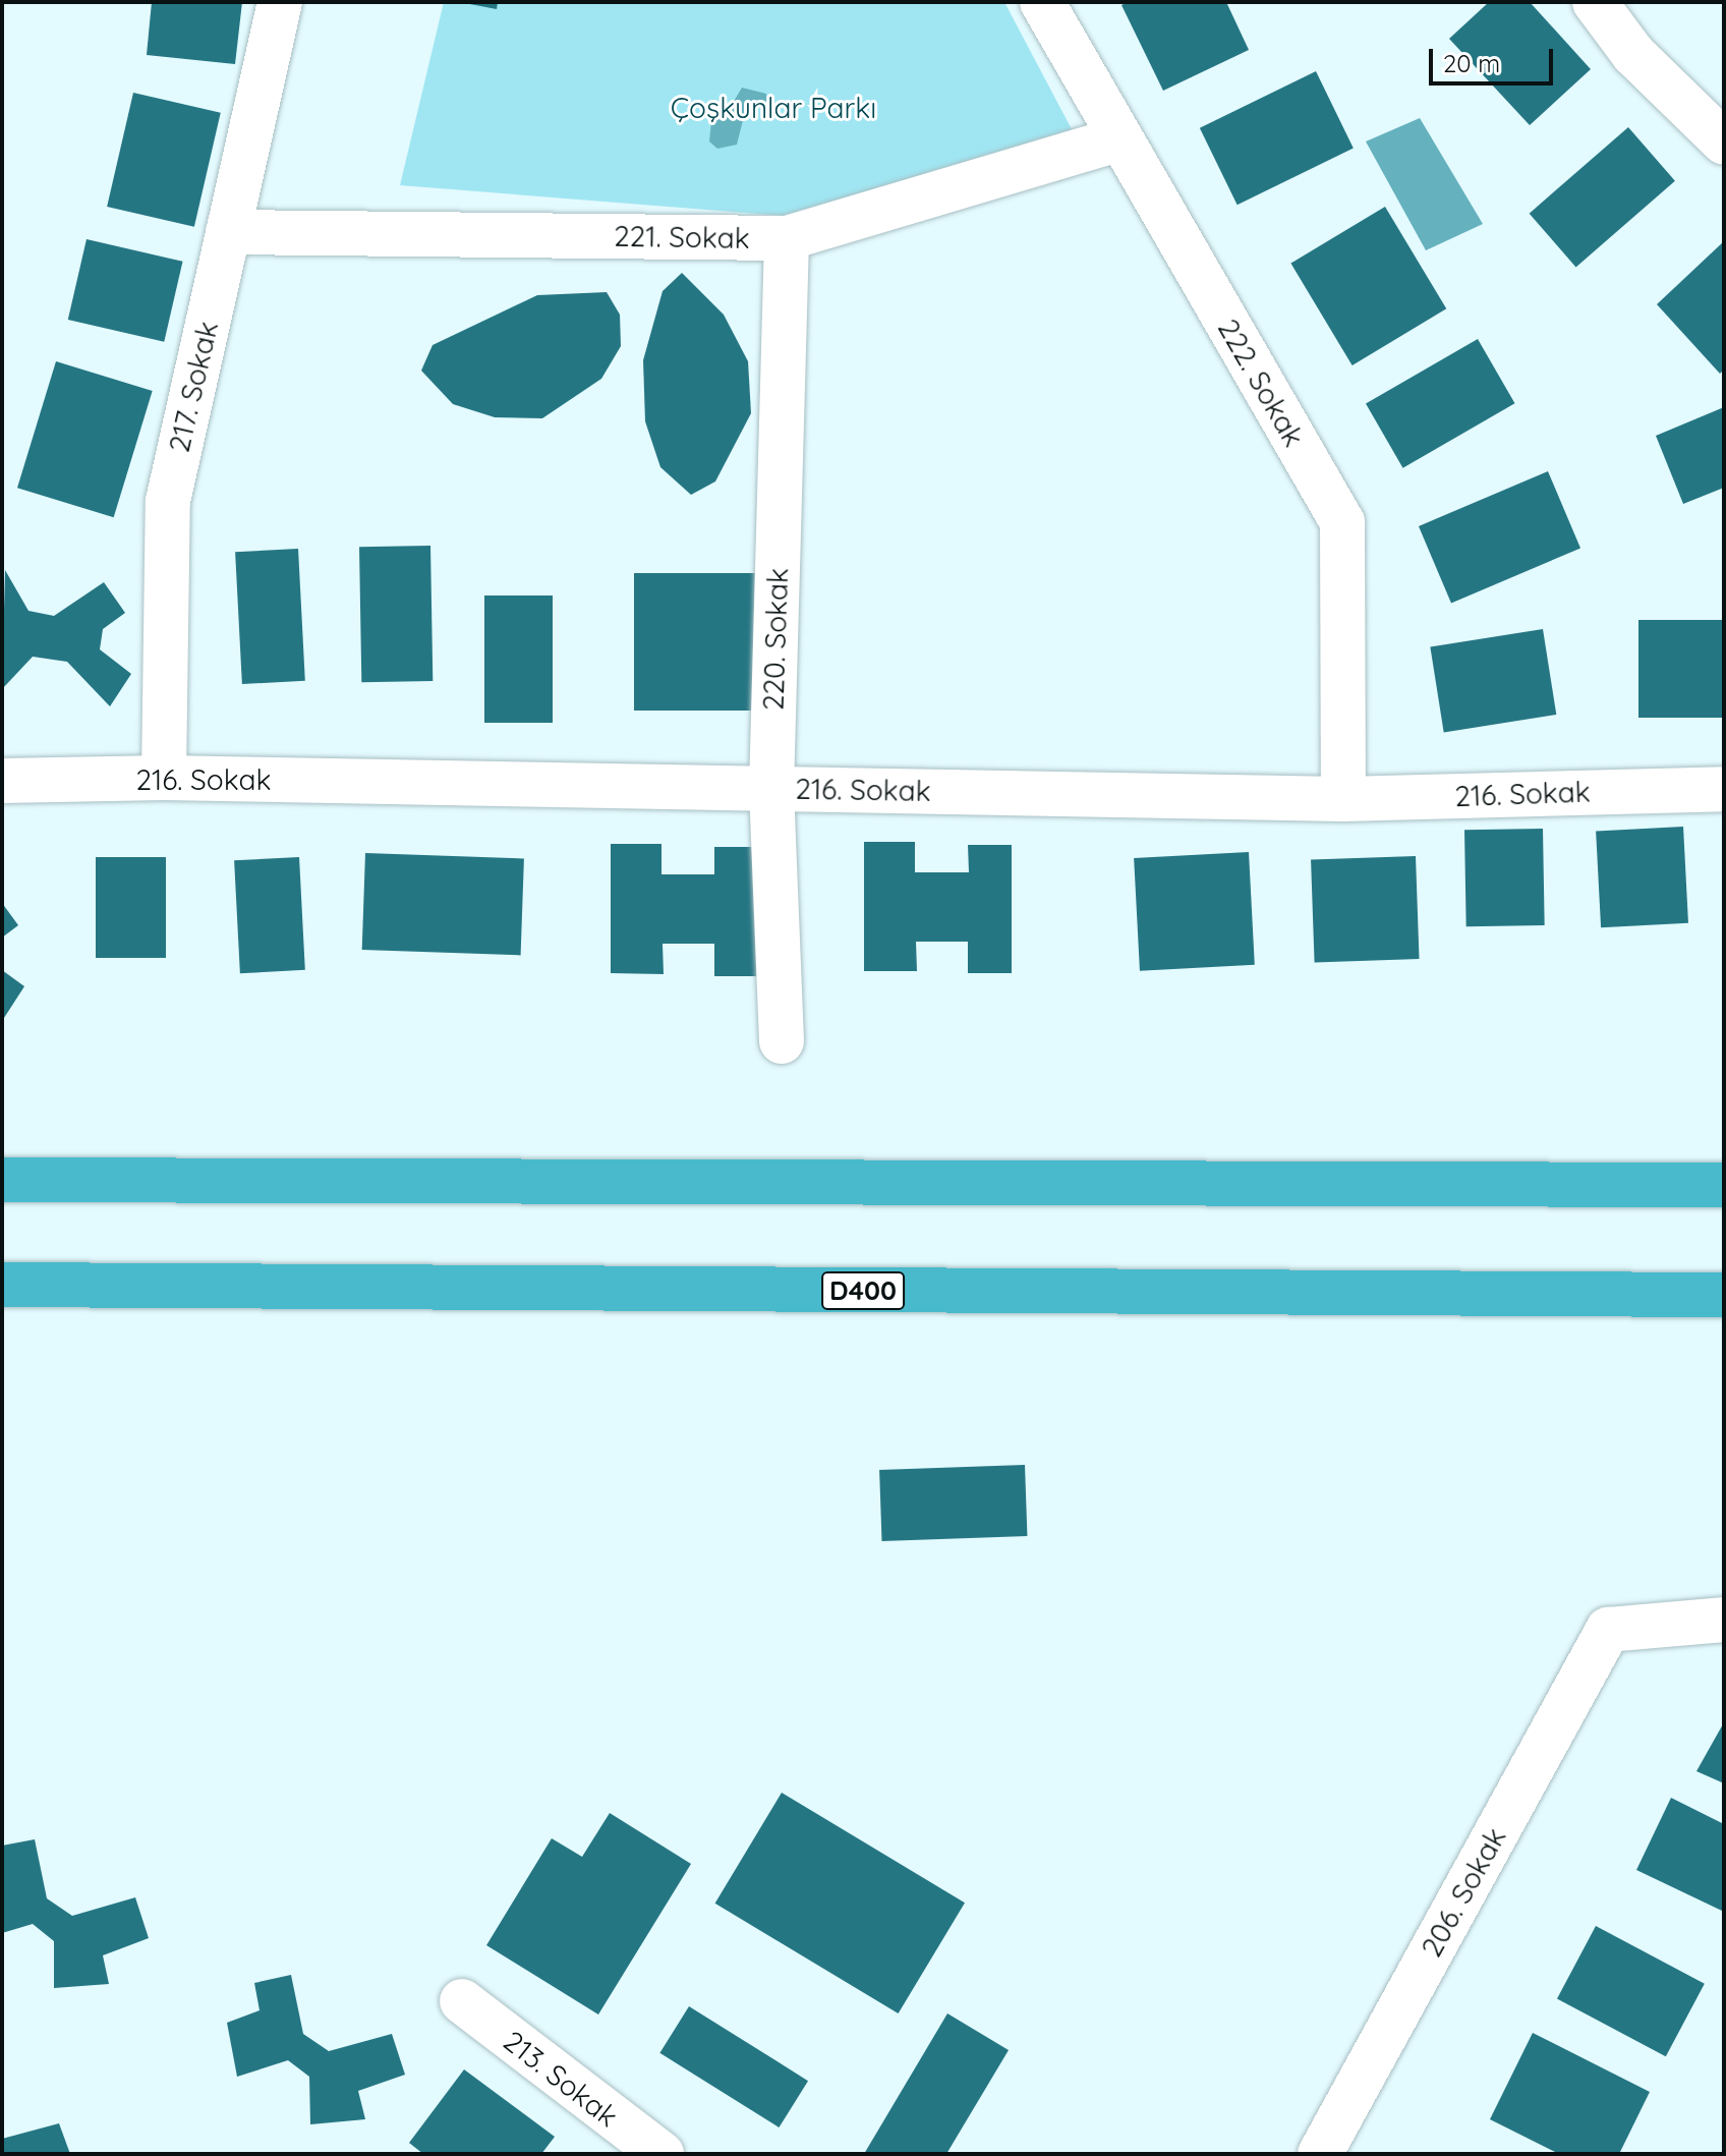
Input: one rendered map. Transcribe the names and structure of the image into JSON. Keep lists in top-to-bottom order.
{
  "streets": {
    "highway": ["D400"],
    "street": [
      "221. Sokak",
      "222. Sokak",
      "217. Sokak",
      "220. Sokak",
      "216. Sokak",
      "206. Sokak",
      "213. Sokak"
    ]
  },
  "crossings": [
    ["221. Sokak", "222. Sokak"],
    ["221. Sokak", "217. Sokak"],
    ["221. Sokak", "220. Sokak"],
    ["222. Sokak", "216. Sokak"],
    ["217. Sokak", "216. Sokak"],
    ["220. Sokak", "216. Sokak"]
  ],
  "parks": ["Çoşkunlar Parkı"],
  "scale_bar": "20 m"
}
